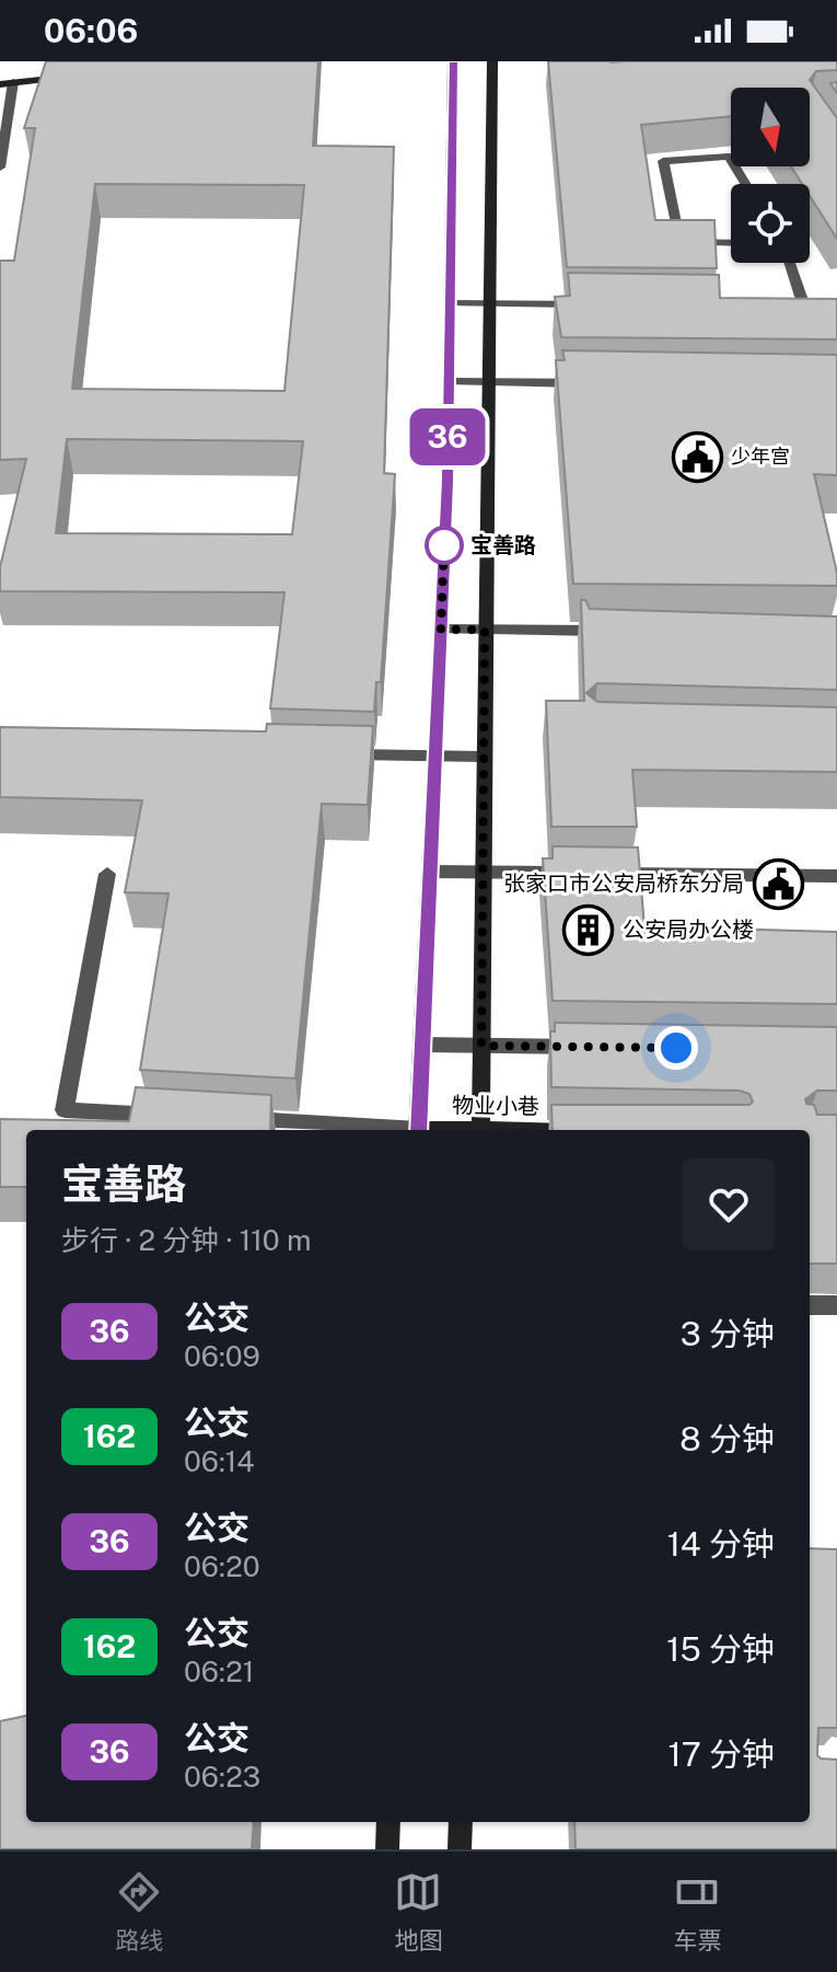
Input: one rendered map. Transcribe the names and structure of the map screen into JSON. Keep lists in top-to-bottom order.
{
  "places": {
    "public building": ["少年宫", "张家口市公安局桥东分局"],
    "other": ["宝善路"],
    "building": ["公安局办公楼"]
  },
  "lines": ["bus line 36"],
  "north": "bottom",
  "page": {
    "status": "06:06",
    "on_map": "36",
    "heading": ["宝善路", "步行 · 2 分钟 · 110 m"],
    "list": [
      {
        "mark": "36",
        "name": "公交",
        "note": "06:09",
        "value": "3 分钟"
      },
      {
        "mark": "162",
        "name": "公交",
        "note": "06:14",
        "value": "8 分钟"
      },
      {
        "mark": "36",
        "name": "公交",
        "note": "06:20",
        "value": "14 分钟"
      },
      {
        "mark": "162",
        "name": "公交",
        "note": "06:21",
        "value": "15 分钟"
      },
      {
        "mark": "36",
        "name": "公交",
        "note": "06:23",
        "value": "17 分钟"
      }
    ],
    "tabs": ["路线", "地图", "车票"]
  }
}
